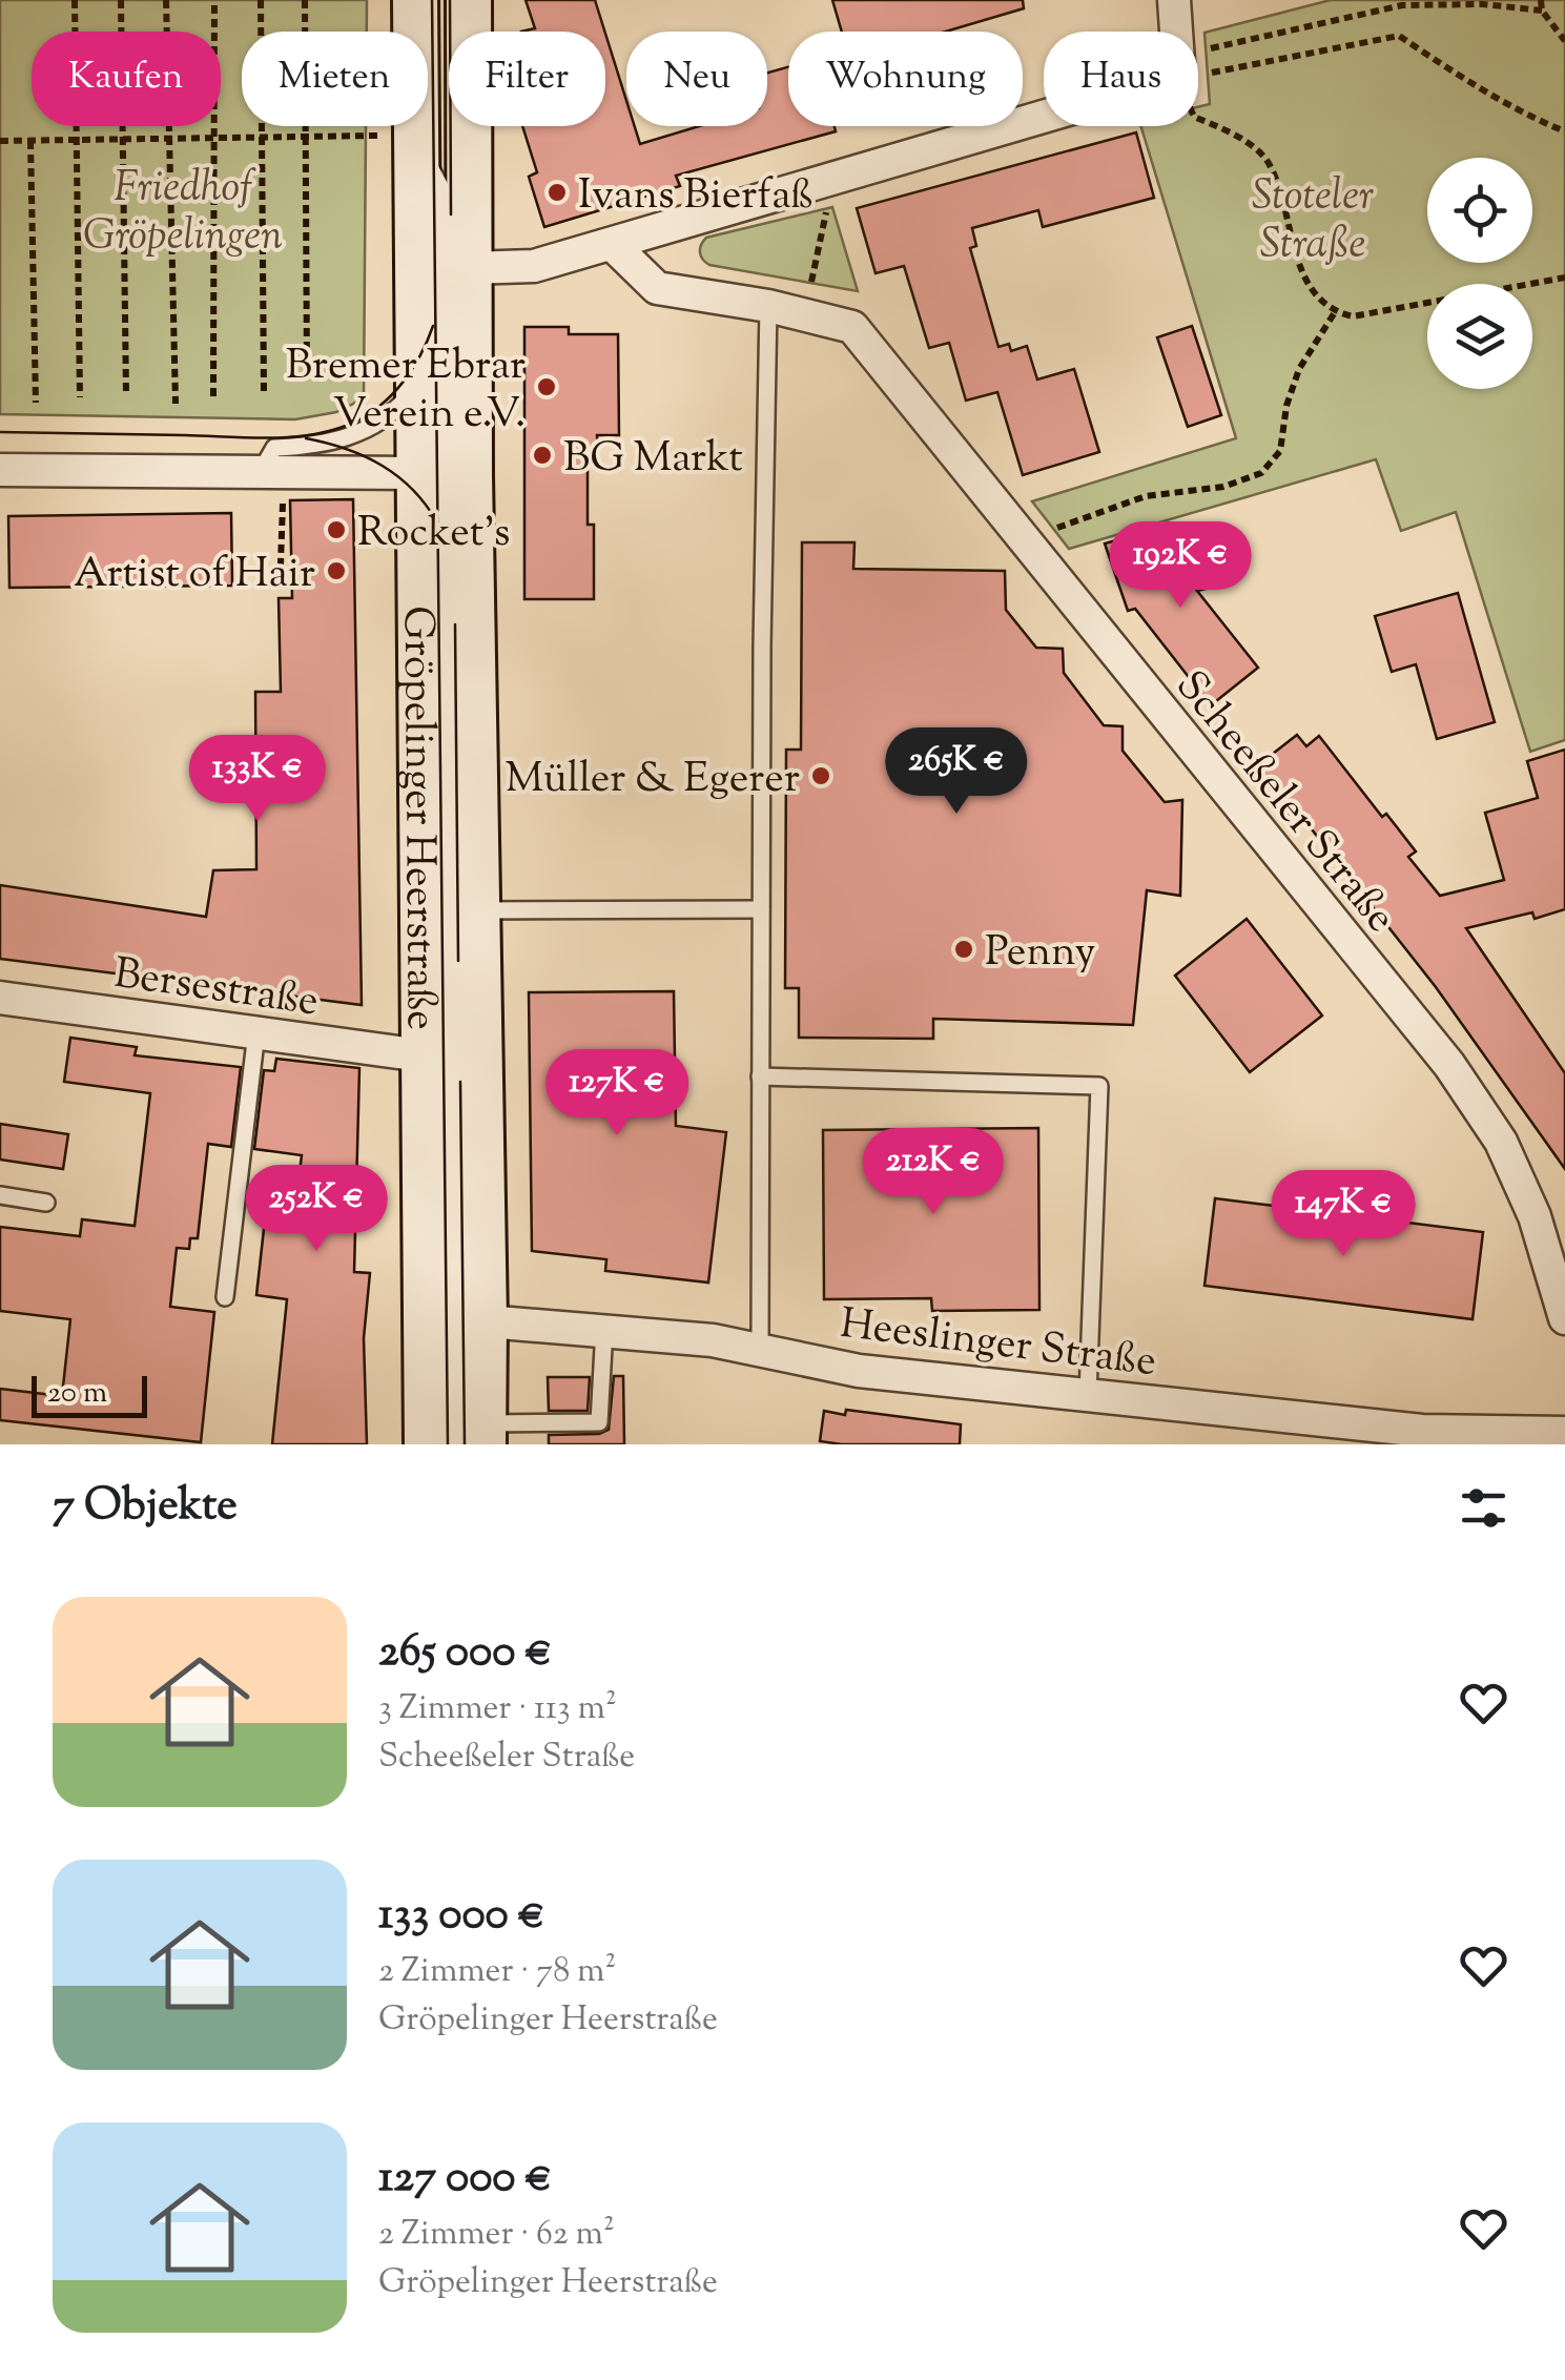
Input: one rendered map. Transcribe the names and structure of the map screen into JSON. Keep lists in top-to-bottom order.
{
  "streets": {
    "main road": ["Gröpelinger Heerstraße"],
    "street": ["Scheeßeler Straße", "Bersestraße", "Heeslinger Straße"]
  },
  "crossings": [
    ["Gröpelinger Heerstraße", "Bersestraße"],
    ["Gröpelinger Heerstraße", "Heeslinger Straße"]
  ],
  "parks": ["Friedhof Gröpelingen", "Stoteler Straße"],
  "places": [
    "Ivans Bierfaß",
    "Bremer Ebrar Verein e.V.",
    "BG Markt",
    "Rocket's",
    "Artist of Hair",
    "Müller & Egerer",
    "Penny"
  ],
  "scale_bar": "20 m",
  "page": {
    "chip": [
      "Kaufen",
      "Mieten",
      "Filter",
      "Neu",
      "Wohnung",
      "Haus"
    ],
    "price": [
      "192K €",
      "265K €",
      "133K €",
      "127K €",
      "212K €",
      "252K €",
      "147K €"
    ],
    "scale": "20 m",
    "heading": "7 Objekte",
    "list": [
      {
        "name": "265 000 €",
        "note": "3 Zimmer · 113 m² · Scheeßeler Straße"
      },
      {
        "name": "133 000 €",
        "note": "2 Zimmer · 78 m² · Gröpelinger Heerstraße"
      },
      {
        "name": "127 000 €",
        "note": "2 Zimmer · 62 m² · Gröpelinger Heerstraße"
      }
    ]
  }
}
